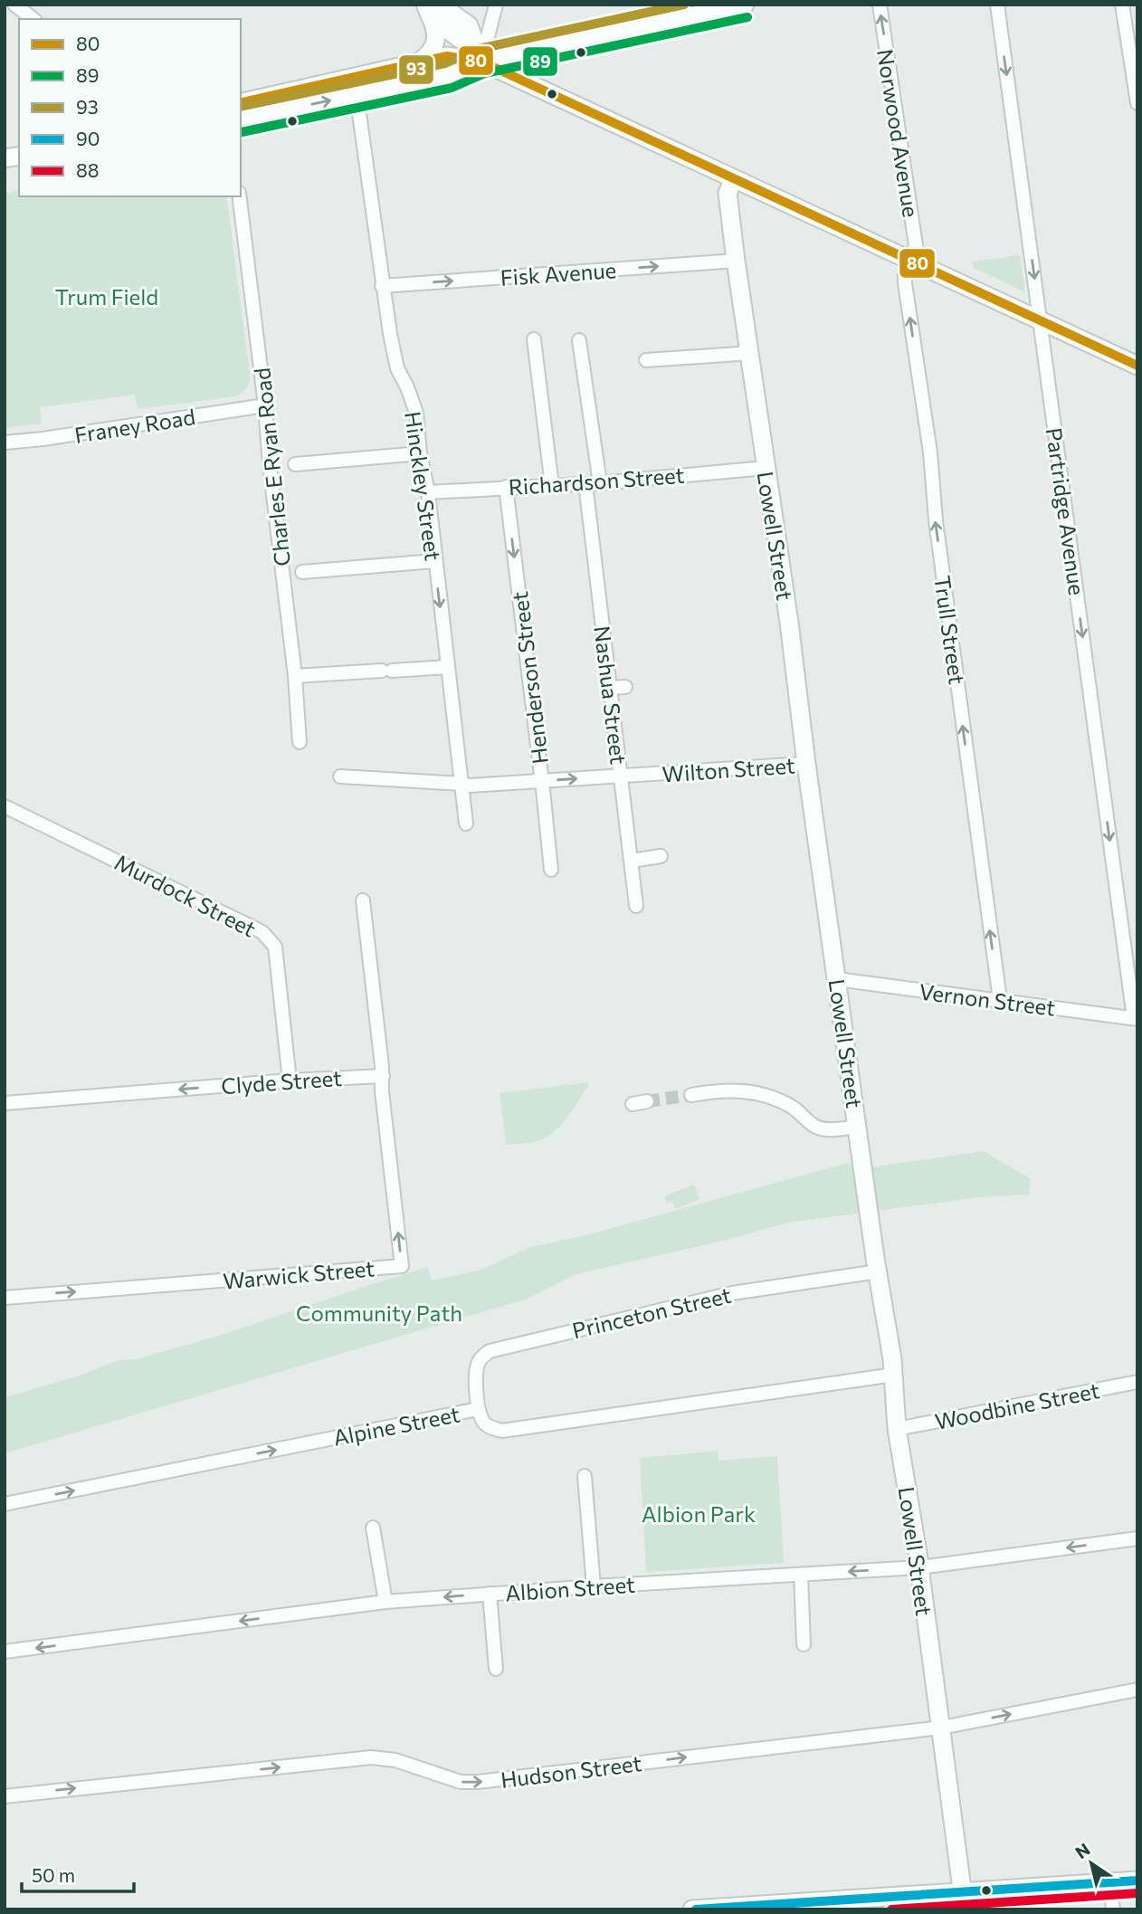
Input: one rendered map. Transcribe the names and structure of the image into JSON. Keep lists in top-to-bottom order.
{
  "streets": {
    "main road": ["Lowell Street"],
    "street": [
      "Norwood Avenue",
      "Fisk Avenue",
      "Franey Road",
      "Charles E Ryan Road",
      "Richardson Street",
      "Hinckley Street",
      "Partridge Avenue",
      "Trull Street",
      "Henderson Street",
      "Nashua Street",
      "Wilton Street",
      "Murdock Street",
      "Vernon Street",
      "Clyde Street",
      "Warwick Street",
      "Princeton Street",
      "Woodbine Street",
      "Alpine Street",
      "Albion Street",
      "Hudson Street"
    ]
  },
  "crossings": [
    ["Norwood Avenue", "Trull Street"],
    ["Fisk Avenue", "Hinckley Street"],
    ["Fisk Avenue", "Lowell Street"],
    ["Franey Road", "Charles E Ryan Road"],
    ["Richardson Street", "Hinckley Street"],
    ["Richardson Street", "Lowell Street"],
    ["Richardson Street", "Henderson Street"],
    ["Richardson Street", "Nashua Street"],
    ["Hinckley Street", "Wilton Street"],
    ["Partridge Avenue", "Vernon Street"],
    ["Lowell Street", "Wilton Street"],
    ["Lowell Street", "Vernon Street"],
    ["Lowell Street", "Princeton Street"],
    ["Lowell Street", "Woodbine Street"],
    ["Lowell Street", "Alpine Street"],
    ["Lowell Street", "Albion Street"],
    ["Lowell Street", "Hudson Street"],
    ["Trull Street", "Vernon Street"],
    ["Henderson Street", "Wilton Street"],
    ["Nashua Street", "Wilton Street"],
    ["Murdock Street", "Clyde Street"],
    ["Clyde Street", "Warwick Street"],
    ["Princeton Street", "Alpine Street"]
  ],
  "one_way": [
    "Norwood Avenue",
    "Fisk Avenue",
    "Partridge Avenue",
    "Trull Street",
    "Henderson Street",
    "Clyde Street",
    "Alpine Street",
    "Albion Street",
    "Hudson Street"
  ],
  "parks": ["Trum Field", "Community Path", "Albion Park"],
  "lines": [
    "transit line 93",
    "transit line 89",
    "transit line 80",
    "transit line 90",
    "transit line 88"
  ],
  "legend": [
    "80",
    "89",
    "93",
    "90",
    "88"
  ],
  "scale_bar": "50 m",
  "north": "top left"
}
